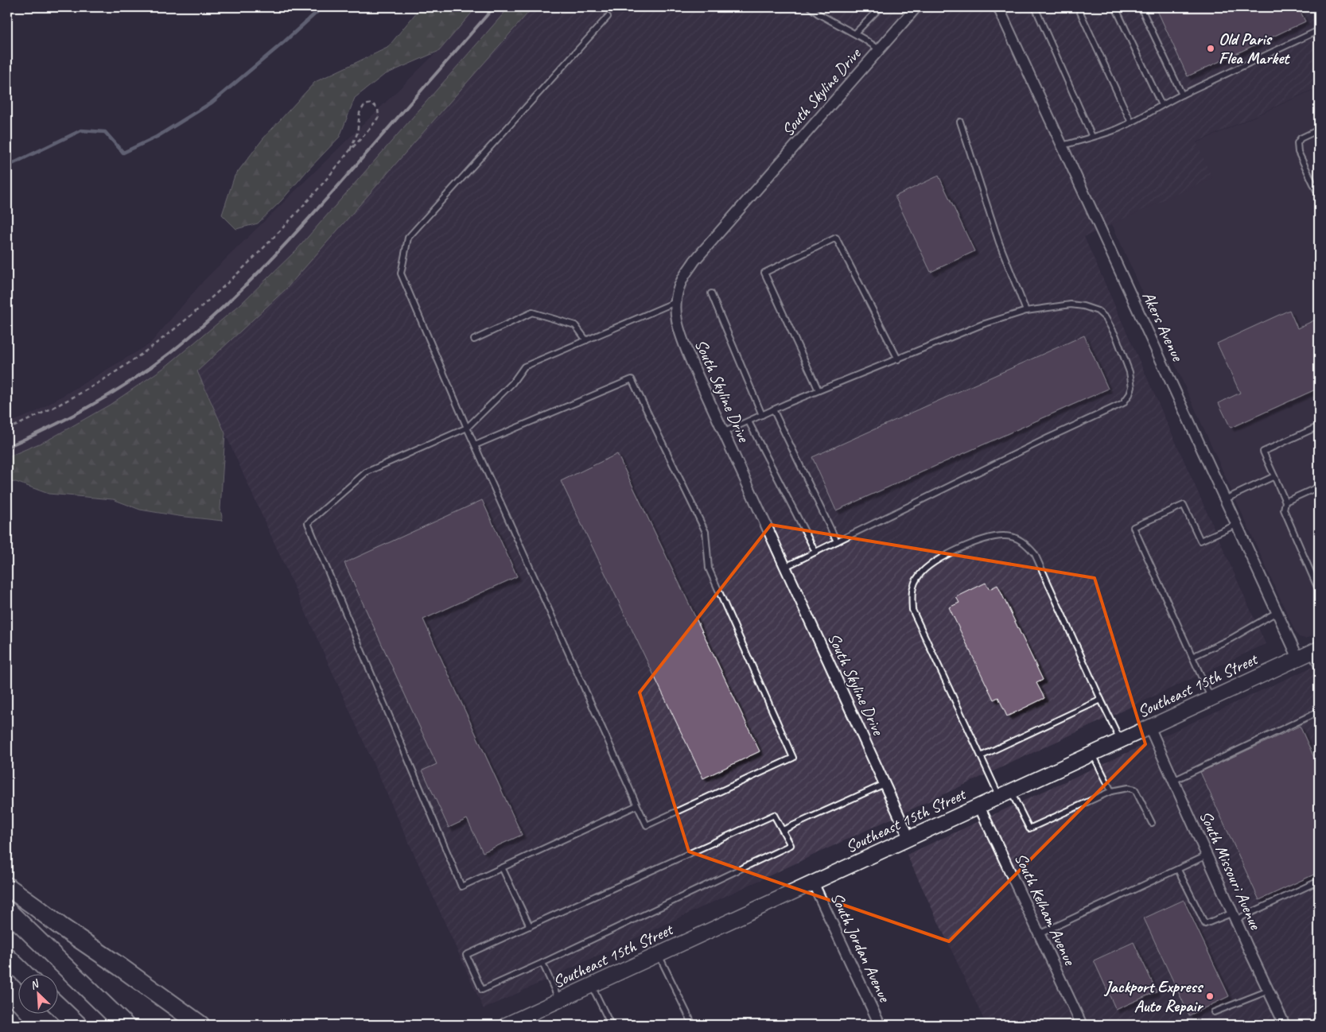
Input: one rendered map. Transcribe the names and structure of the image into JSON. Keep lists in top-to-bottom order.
{
  "streets": {
    "main road": ["Southeast 15th Street"],
    "street": [
      "South Skyline Drive",
      "Akers Avenue",
      "South Missouri Avenue",
      "South Kelham Avenue",
      "South Jordan Avenue"
    ]
  },
  "crossings": [
    ["South Skyline Drive", "Southeast 15th Street"],
    ["Akers Avenue", "Southeast 15th Street"],
    ["Southeast 15th Street", "South Missouri Avenue"],
    ["Southeast 15th Street", "South Kelham Avenue"],
    ["Southeast 15th Street", "South Jordan Avenue"]
  ],
  "places": ["Old Paris Flea Market", "Jackport Express Auto Repair"],
  "north": "top left"
}
